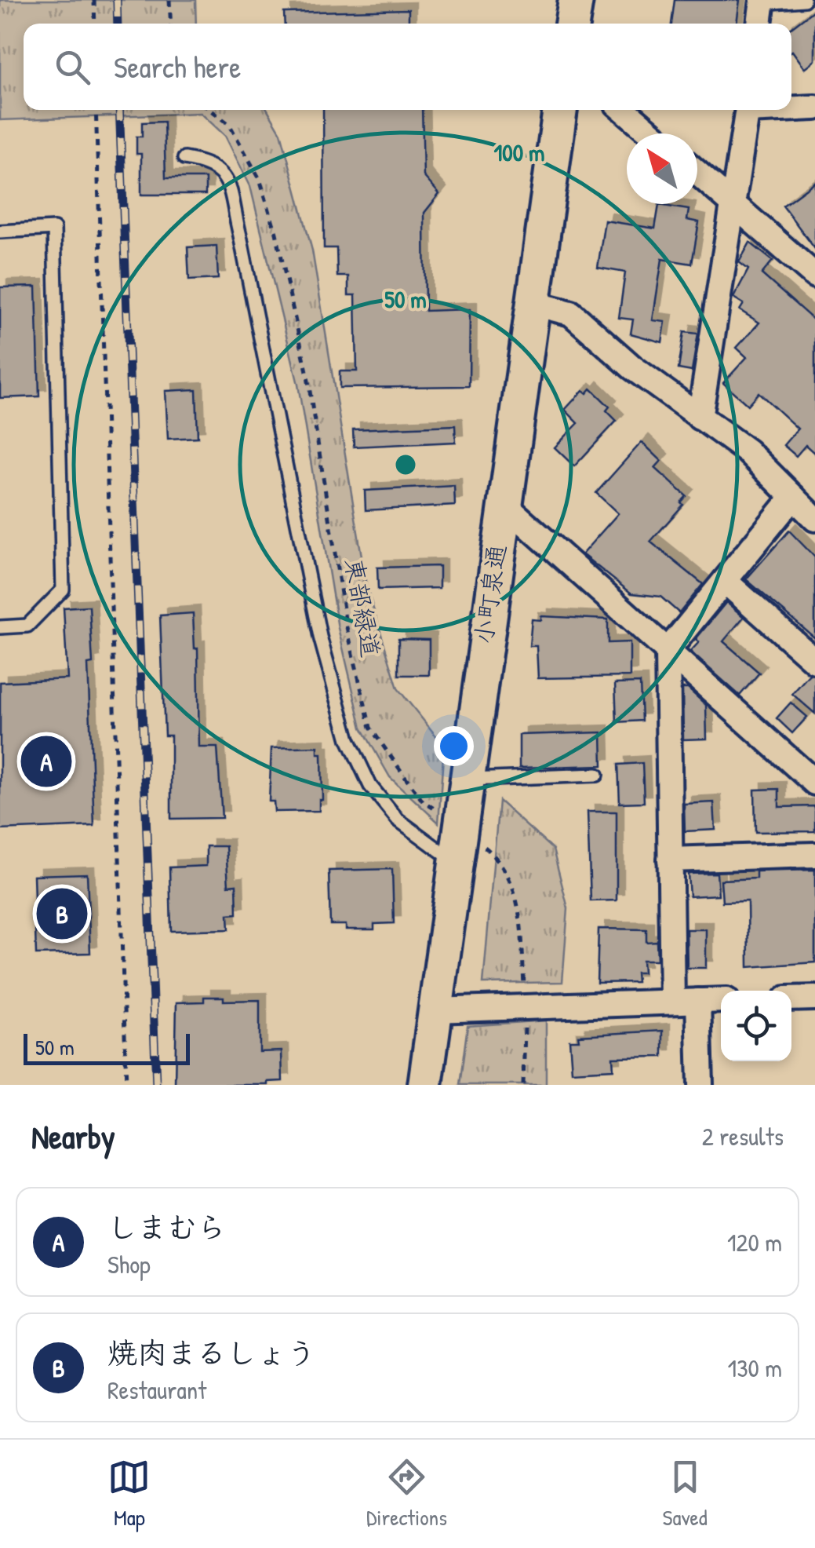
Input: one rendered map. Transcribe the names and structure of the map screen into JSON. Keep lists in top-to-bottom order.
{
  "streets": {
    "street": ["小町泉通"],
    "path": ["東部緑道"]
  },
  "crossings": [
    ["小町泉通", "東部緑道"]
  ],
  "scale_bar": "50 m",
  "north": "top left",
  "page": {
    "search": "Search here",
    "pins": ["A", "B"],
    "scale": "50 m",
    "heading": ["Nearby", "2 results"],
    "list": [
      {
        "mark": "A",
        "name": "しまむら",
        "note": "Shop",
        "value": "120 m"
      },
      {
        "mark": "B",
        "name": "焼肉まるしょう",
        "note": "Restaurant",
        "value": "130 m"
      }
    ],
    "nav": ["Map", "Directions", "Saved"]
  },
  "rings": ["100 m", "50 m"]
}
